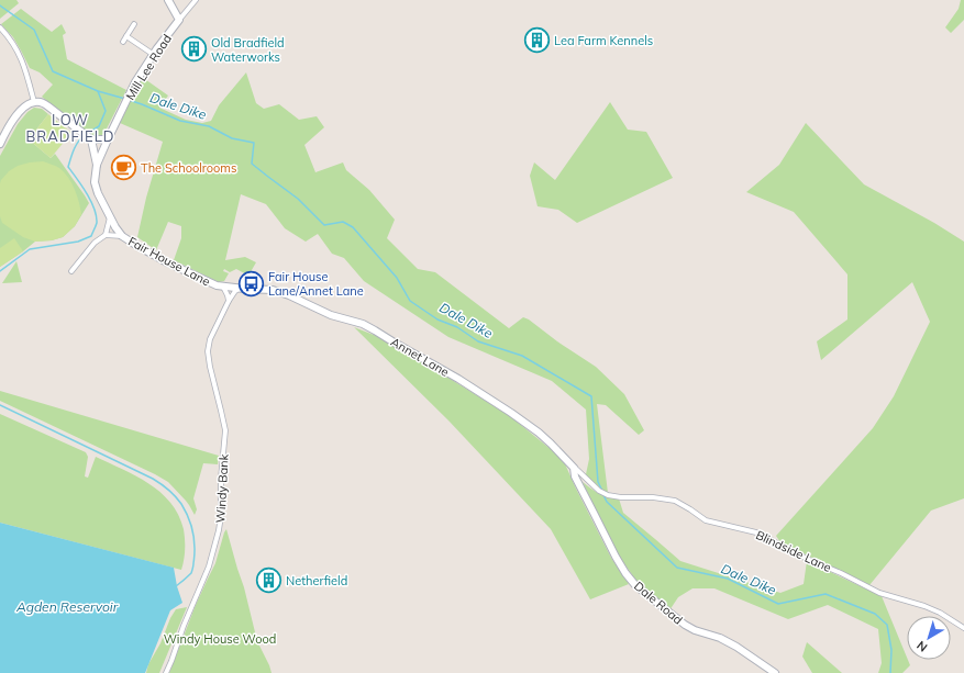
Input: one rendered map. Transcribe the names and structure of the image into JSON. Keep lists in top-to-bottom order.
{
  "streets": {
    "street": [
      "Mill Lee Road",
      "Fair House Lane",
      "Annet Lane",
      "Windy Bank",
      "Blindside Lane",
      "Dale Road"
    ]
  },
  "crossings": [
    ["Mill Lee Road", "Fair House Lane"],
    ["Fair House Lane", "Annet Lane"],
    ["Fair House Lane", "Windy Bank"],
    ["Annet Lane", "Windy Bank"],
    ["Annet Lane", "Blindside Lane"],
    ["Annet Lane", "Dale Road"],
    ["Blindside Lane", "Dale Road"]
  ],
  "districts": ["LOW BRADFIELD"],
  "water": ["Dale Dike", "Agden Reservoir"],
  "parks": ["Windy House Wood"],
  "places": {
    "building": ["Lea Farm Kennels", "Old Bradfield Waterworks", "Netherfield"],
    "cafe": ["The Schoolrooms"],
    "bus stop": ["Fair House Lane/Annet Lane"]
  },
  "north": "bottom left"
}
